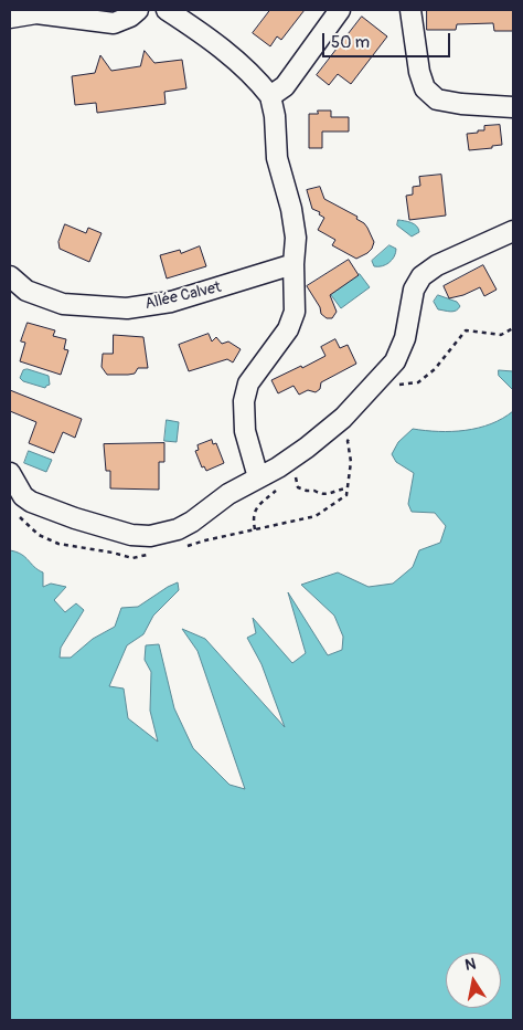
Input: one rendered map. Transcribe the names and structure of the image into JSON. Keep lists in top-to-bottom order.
{
  "streets": {
    "street": ["Allée Calvet"]
  },
  "scale_bar": "50 m",
  "north": "top"
}
